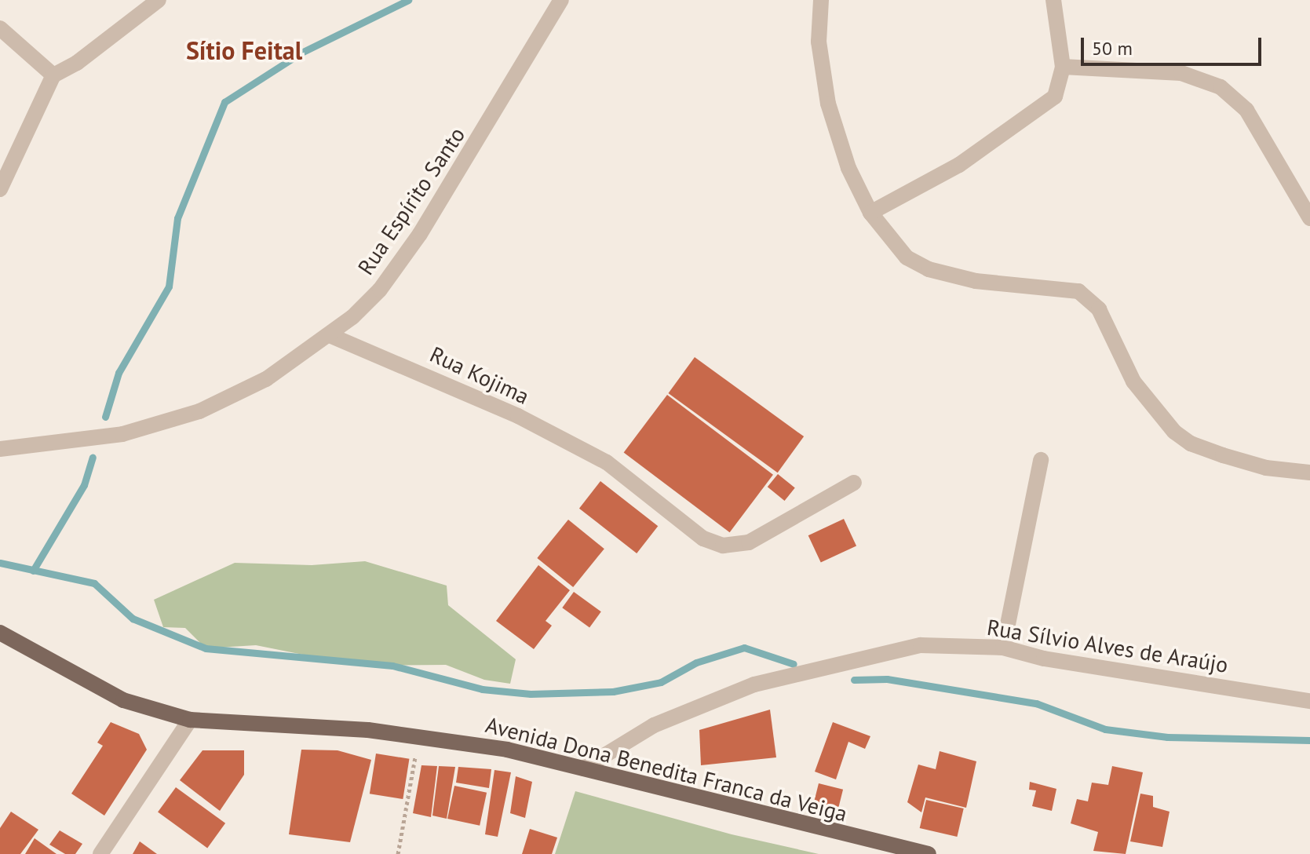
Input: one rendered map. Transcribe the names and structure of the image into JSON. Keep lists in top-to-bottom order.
{
  "streets": {
    "main road": ["Avenida Dona Benedita Franca da Veiga"],
    "street": ["Rua Espírito Santo", "Rua Kojima", "Rua Sílvio Alves de Araújo"]
  },
  "crossings": [
    ["Rua Espírito Santo", "Rua Kojima"],
    ["Rua Sílvio Alves de Araújo", "Avenida Dona Benedita Franca da Veiga"]
  ],
  "districts": ["Sítio Feital"],
  "scale_bar": "50 m"
}
